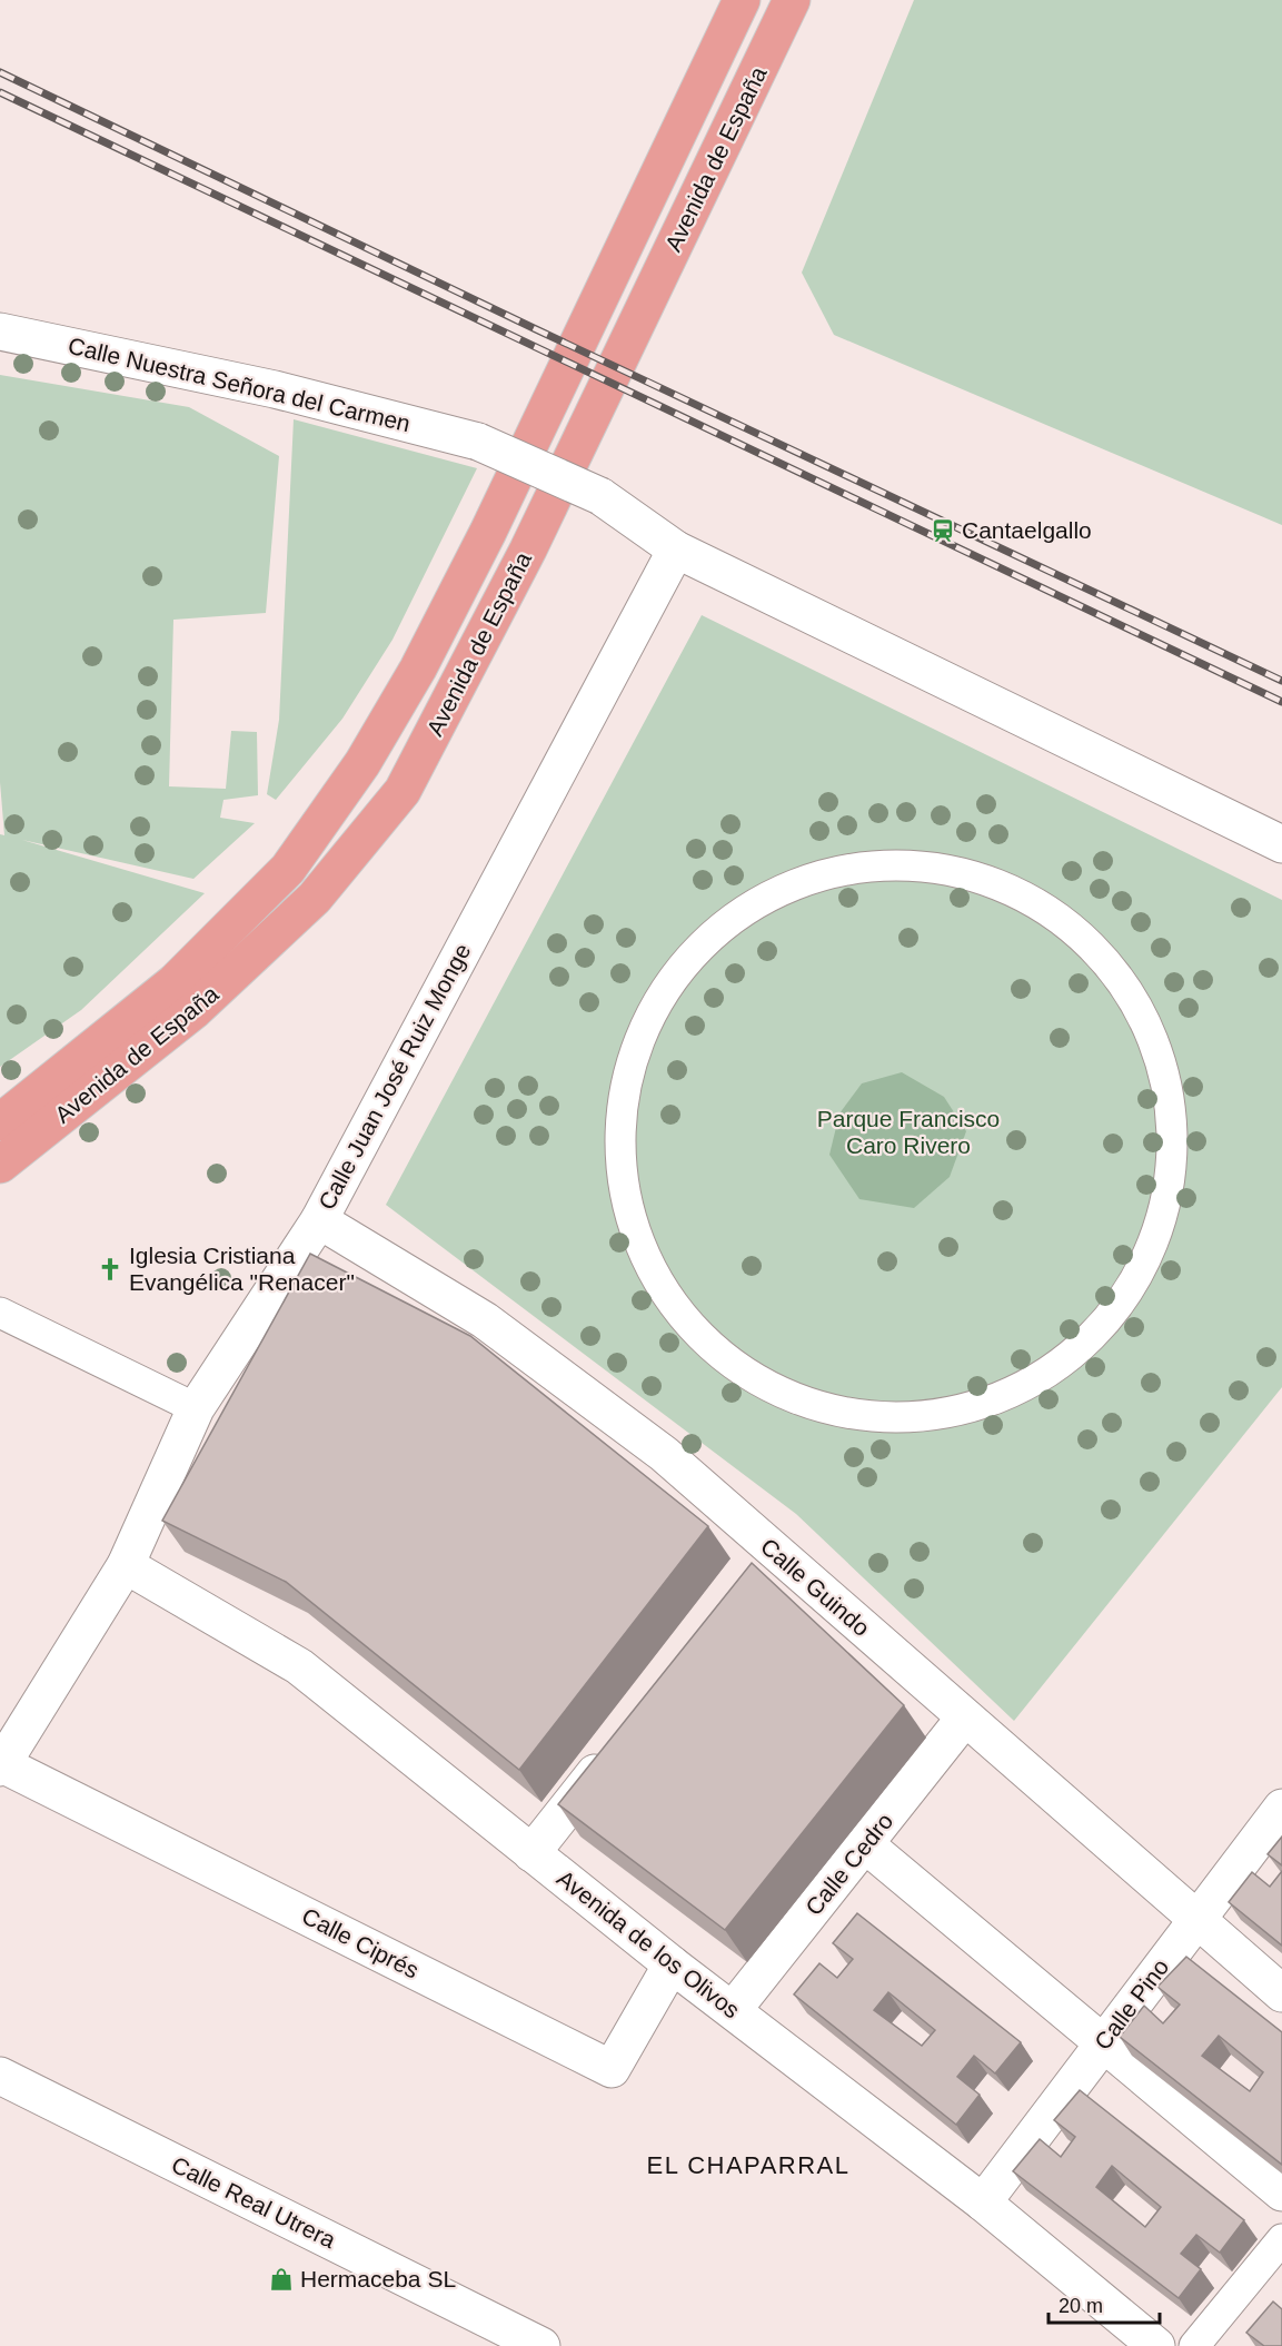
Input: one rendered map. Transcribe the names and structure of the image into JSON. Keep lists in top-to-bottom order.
{
  "streets": {
    "main road": ["Avenida de España"],
    "street": [
      "Calle Nuestra Señora del Carmen",
      "Calle Juan José Ruiz Monge",
      "Calle Guindo",
      "Calle Cedro",
      "Calle Ciprés",
      "Avenida de los Olivos",
      "Calle Pino",
      "Calle Real Utrera"
    ]
  },
  "crossings": [
    ["Calle Nuestra Señora del Carmen", "Calle Juan José Ruiz Monge"],
    ["Calle Juan José Ruiz Monge", "Calle Guindo"],
    ["Calle Juan José Ruiz Monge", "Calle Ciprés"],
    ["Calle Juan José Ruiz Monge", "Avenida de los Olivos"],
    ["Calle Guindo", "Calle Cedro"],
    ["Calle Guindo", "Calle Pino"],
    ["Calle Cedro", "Avenida de los Olivos"],
    ["Calle Ciprés", "Avenida de los Olivos"],
    ["Avenida de los Olivos", "Calle Pino"]
  ],
  "districts": ["EL CHAPARRAL"],
  "parks": ["Parque Francisco Caro Rivero"],
  "places": {
    "station": ["Cantaelgallo"],
    "church": ["Iglesia Cristiana Evangélica \"Renacer\""],
    "shop": ["Hermaceba SL"]
  },
  "scale_bar": "20 m"
}
